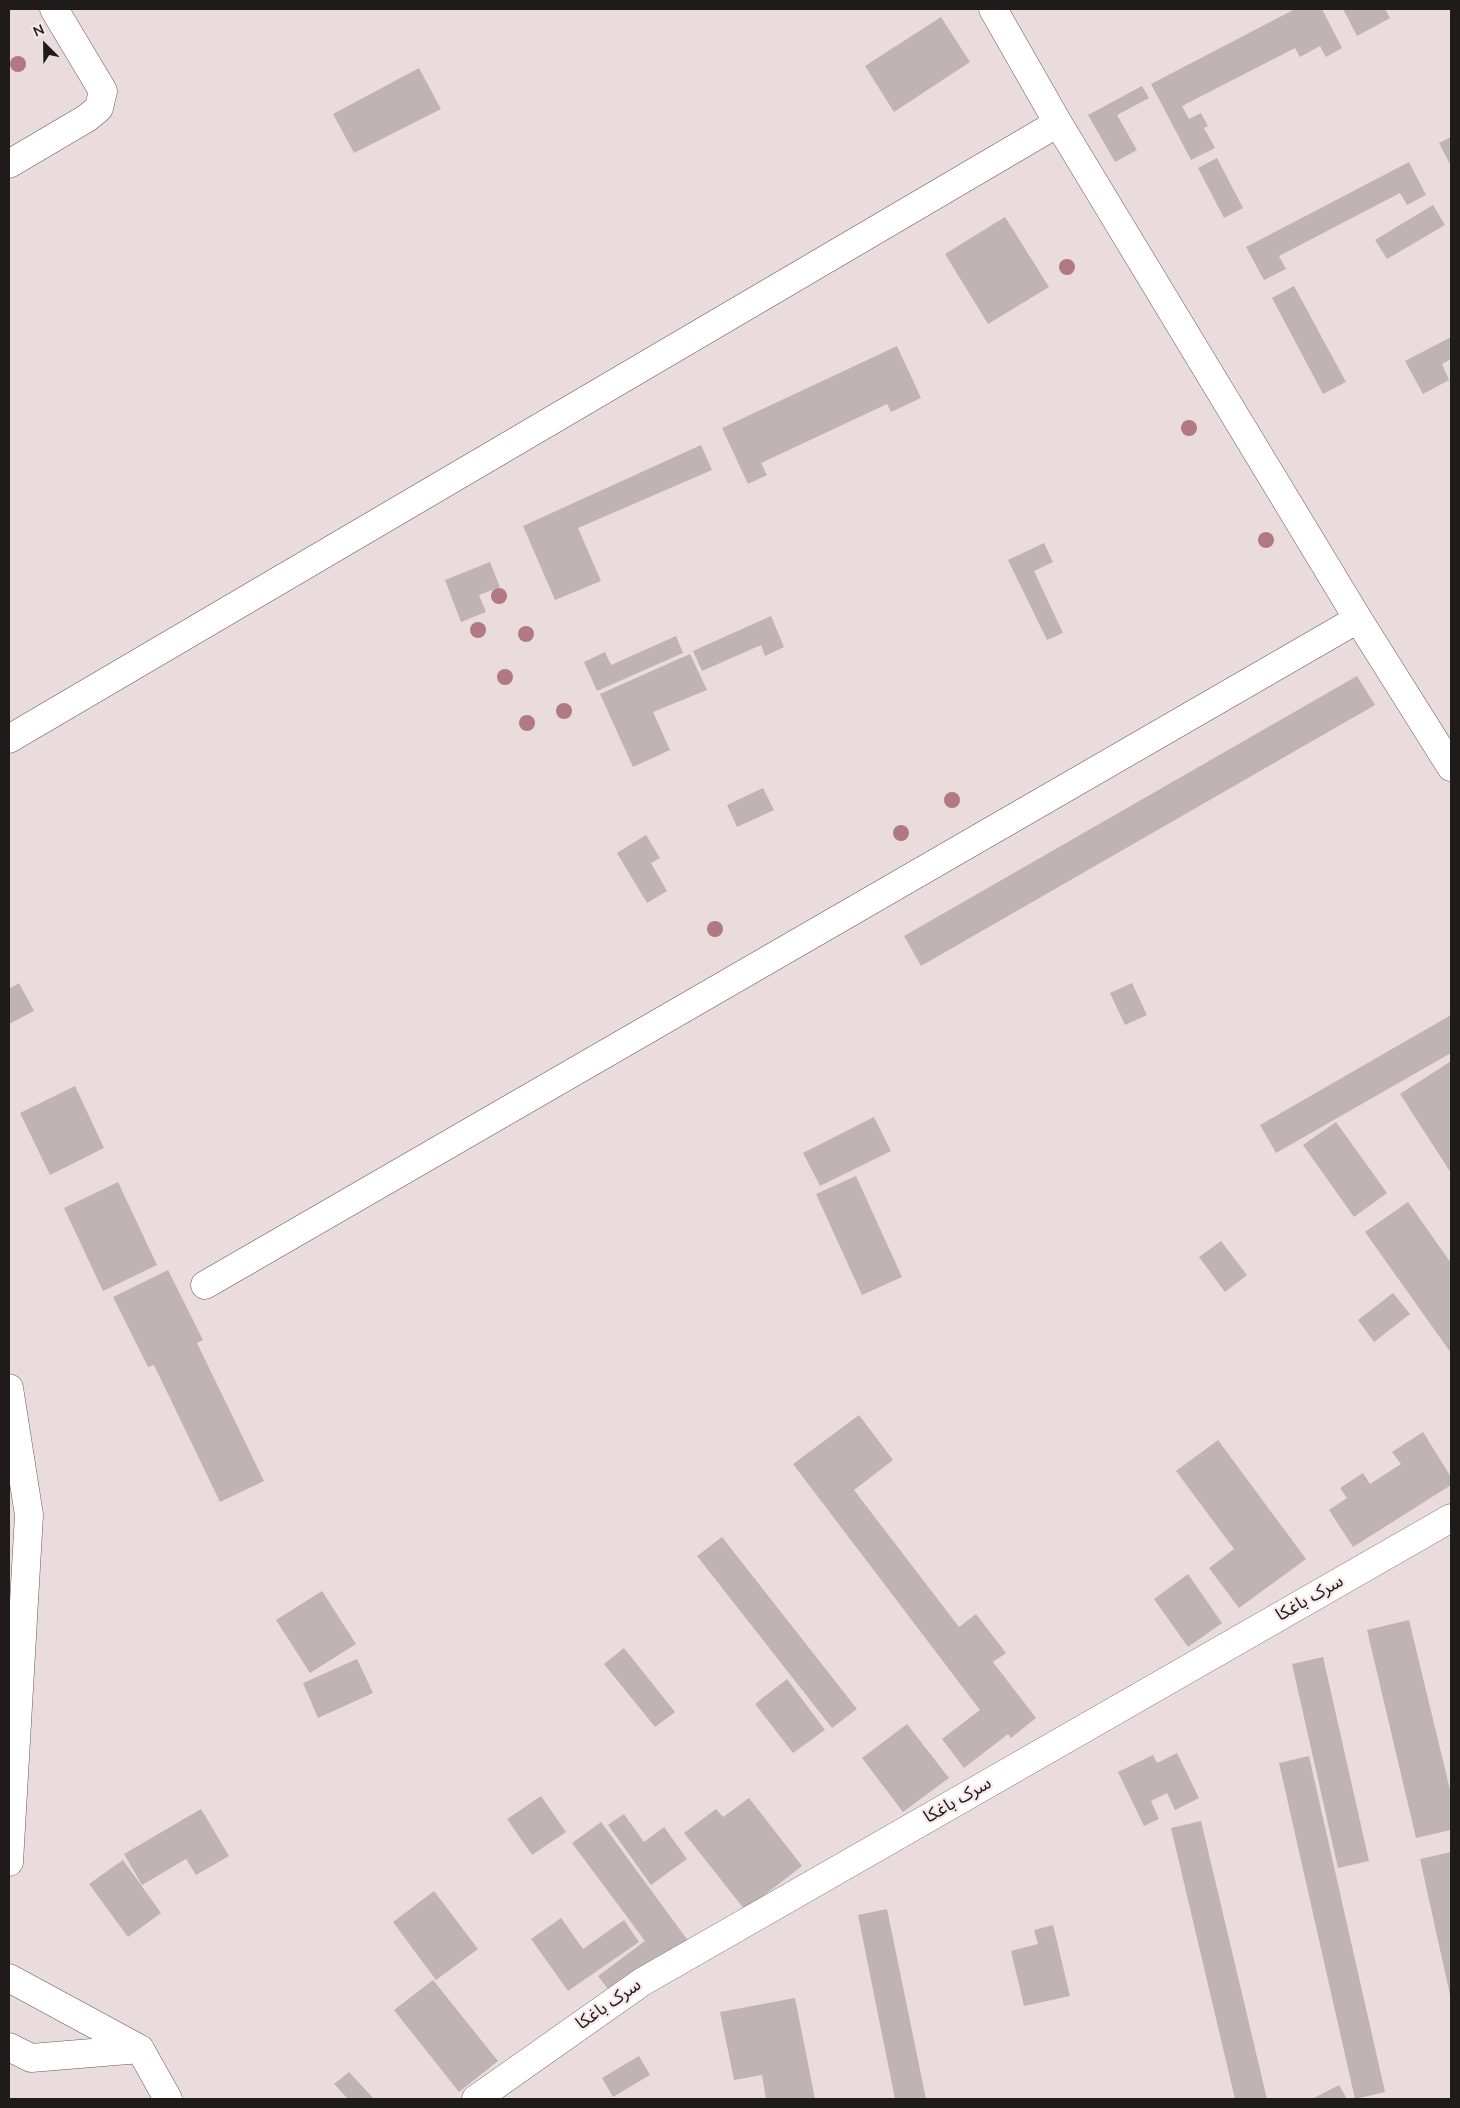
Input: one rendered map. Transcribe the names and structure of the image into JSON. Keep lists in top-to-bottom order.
{
  "streets": {
    "street": ["سرک باغکا"]
  },
  "north": "top left"
}
